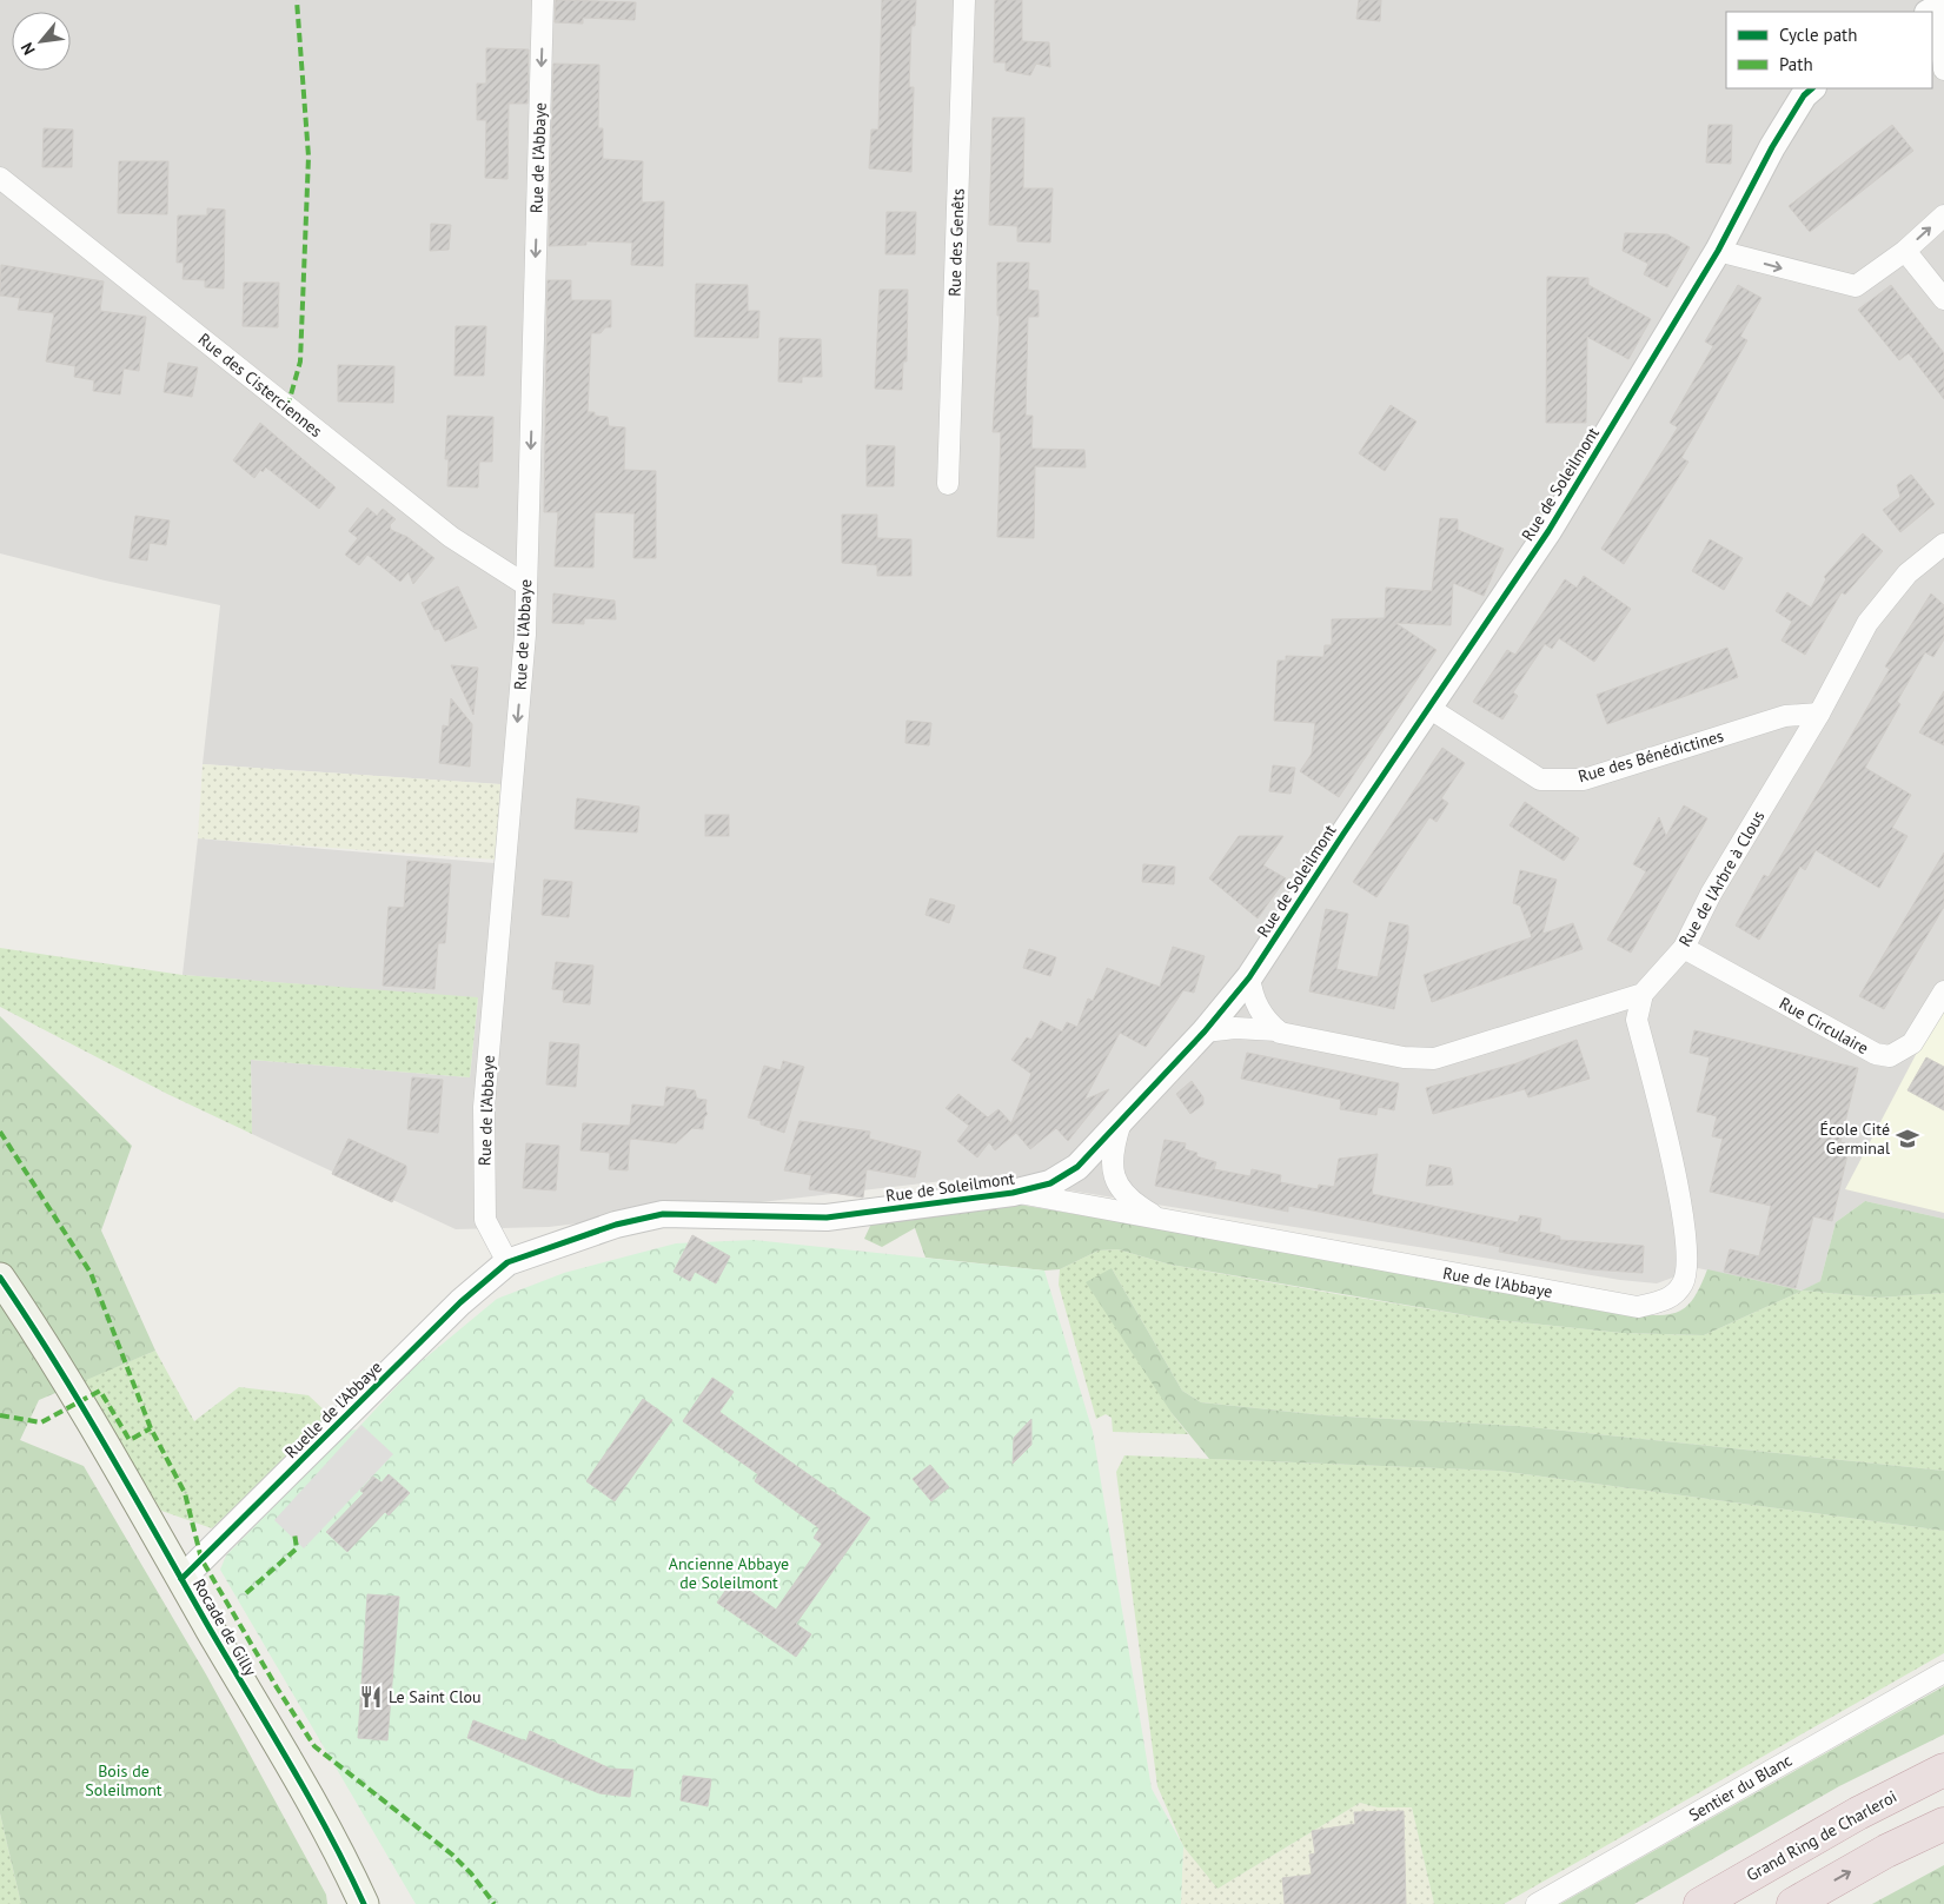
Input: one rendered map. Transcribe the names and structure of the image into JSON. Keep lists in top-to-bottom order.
{
  "streets": {
    "highway": ["Grand Ring de Charleroi"],
    "main road": ["Rocade de Gilly"],
    "street": [
      "Rue de l'Abbaye",
      "Rue des Genêts",
      "Rue des Cisterciennes",
      "Rue de Soleilmont",
      "Rue des Bénédictines",
      "Rue de l'Arbre à Clous",
      "Rue Circulaire",
      "Ruelle de l'Abbaye",
      "Sentier du Blanc"
    ]
  },
  "crossings": [
    ["Rue de l'Abbaye", "Rue des Cisterciennes"],
    ["Rue de l'Abbaye", "Rue de Soleilmont"],
    ["Rue de l'Abbaye", "Rue de l'Arbre à Clous"],
    ["Rue de l'Abbaye", "Ruelle de l'Abbaye"],
    ["Rue de Soleilmont", "Rue des Bénédictines"],
    ["Rue de Soleilmont", "Ruelle de l'Abbaye"],
    ["Rue des Bénédictines", "Rue de l'Arbre à Clous"],
    ["Rue de l'Arbre à Clous", "Rue Circulaire"],
    ["Ruelle de l'Abbaye", "Rocade de Gilly"]
  ],
  "one_way": ["Rue de l'Abbaye"],
  "parks": ["Ancienne Abbaye de Soleilmont", "Bois de Soleilmont"],
  "places": {
    "school or university": ["École Cité Germinal"],
    "restaurant": ["Le Saint Clou"]
  },
  "legend": ["Cycle path", "Path"],
  "north": "bottom left"
}
